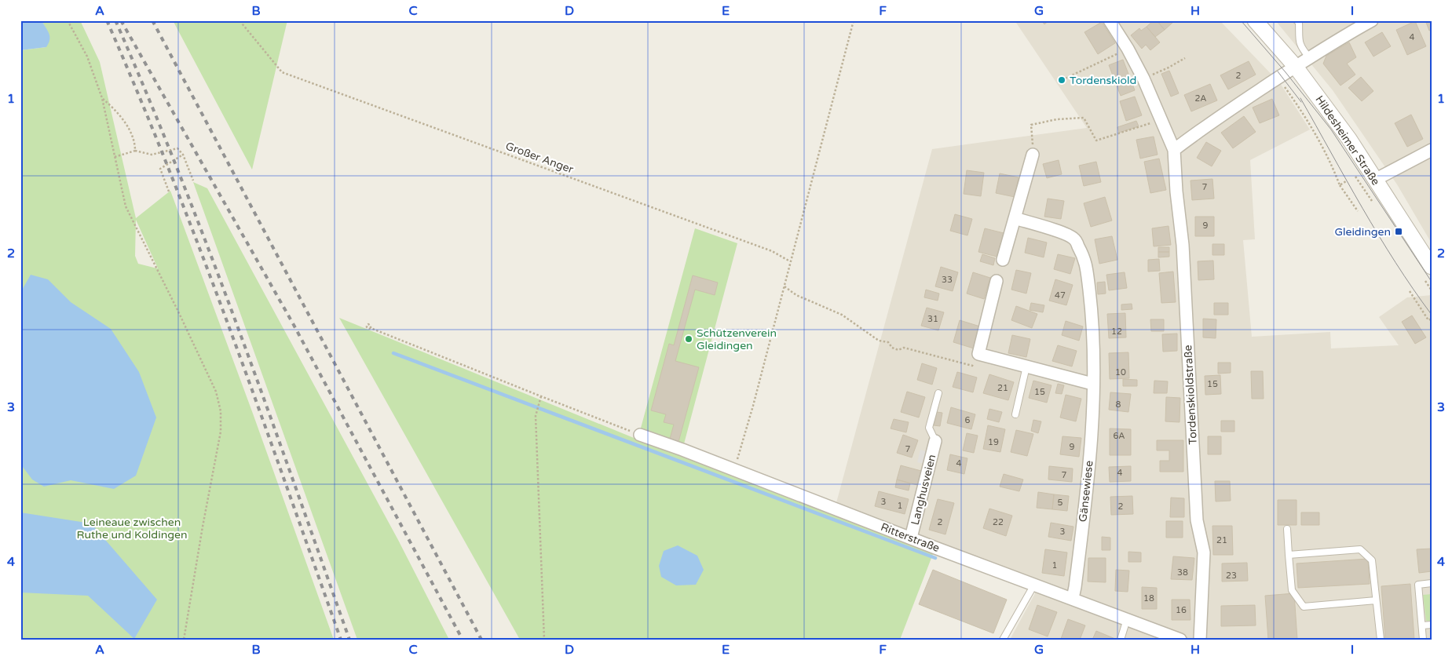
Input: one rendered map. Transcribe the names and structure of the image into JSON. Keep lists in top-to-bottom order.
{
  "streets": {
    "street": [
      "Hildesheimer Straße",
      "Tordenskioldstraße",
      "Langhusveien",
      "Gänsewiese",
      "Ritterstraße"
    ],
    "path": ["Großer Anger"]
  },
  "crossings": [
    ["Langhusveien", "Ritterstraße"],
    ["Gänsewiese", "Ritterstraße"]
  ],
  "parks": ["Leineaue zwischen Ruthe und Koldingen"],
  "places": {
    "other": ["Tordenskiold", "Schützenverein Gleidingen"],
    "transit": ["Gleidingen"]
  },
  "house_numbers": [
    "4",
    "2",
    "2A",
    "7",
    "9",
    "33",
    "47",
    "31",
    "12",
    "10",
    "15",
    "21",
    "15",
    "8",
    "6",
    "6A",
    "19",
    "9",
    "7",
    "4",
    "4",
    "7",
    "3",
    "5",
    "1",
    "2",
    "2",
    "22",
    "3",
    "21",
    "1",
    "38",
    "23",
    "18",
    "16"
  ],
  "grid": {
    "columns": [
      "A",
      "B",
      "C",
      "D",
      "E",
      "F",
      "G",
      "H",
      "I"
    ],
    "rows": [
      "1",
      "2",
      "3",
      "4"
    ]
  }
}
